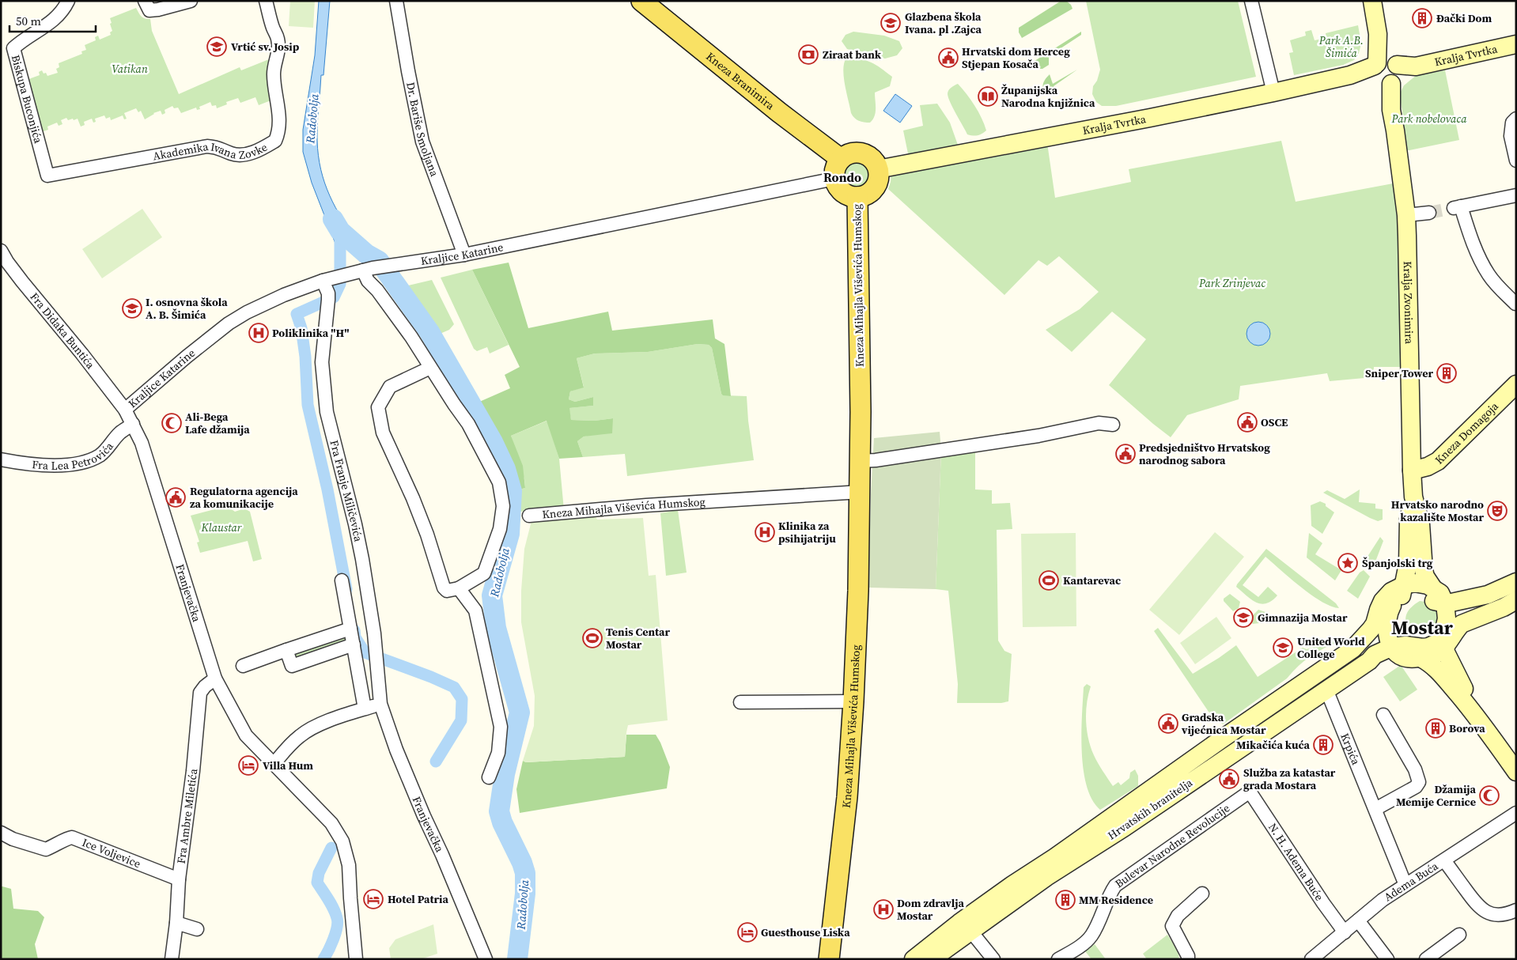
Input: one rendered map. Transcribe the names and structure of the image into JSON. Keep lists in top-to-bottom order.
{
  "streets": {
    "main road": [
      "Kralja Tvrtka",
      "Kneza Branimira",
      "Kneza Mihajla Viševića Humskog",
      "Kralja Zvonimira",
      "Kneza Domagoja",
      "Hrvatskih branitelja"
    ],
    "street": [
      "Biskupa Buconjića",
      "Dr. Bariše Smoljana",
      "Akademika Ivana Zovke",
      "Kraljice Katarine",
      "Fra Didaka Buntića",
      "Fra Lea Petrovića",
      "Fra Franje Miličevića",
      "Franjevačka",
      "Krpića",
      "Fra Ambre Miletića",
      "Bulevar Narodne Revolucije",
      "Ice Voljevice",
      "N. H. Adema Buće",
      "Adema Buća"
    ]
  },
  "crossings": [
    ["Kralja Tvrtka", "Kneza Branimira"],
    ["Kralja Tvrtka", "Kraljice Katarine"],
    ["Kralja Tvrtka", "Kneza Mihajla Viševića Humskog"],
    ["Kralja Tvrtka", "Kralja Zvonimira"],
    ["Kneza Branimira", "Kraljice Katarine"],
    ["Kneza Branimira", "Kneza Mihajla Viševića Humskog"],
    ["Biskupa Buconjića", "Akademika Ivana Zovke"],
    ["Dr. Bariše Smoljana", "Kraljice Katarine"],
    ["Kraljice Katarine", "Kneza Mihajla Viševića Humskog"],
    ["Kraljice Katarine", "Fra Didaka Buntića"],
    ["Kraljice Katarine", "Fra Franje Miličevića"],
    ["Kraljice Katarine", "Franjevačka"],
    ["Kralja Zvonimira", "Kneza Domagoja"],
    ["Fra Didaka Buntića", "Franjevačka"],
    ["Fra Lea Petrovića", "Franjevačka"],
    ["Fra Franje Miličevića", "Franjevačka"],
    ["Franjevačka", "Fra Ambre Miletića"],
    ["Krpića", "Hrvatskih branitelja"],
    ["Krpića", "Adema Buća"],
    ["Fra Ambre Miletića", "Ice Voljevice"],
    ["Bulevar Narodne Revolucije", "N. H. Adema Buće"],
    ["N. H. Adema Buće", "Adema Buća"]
  ],
  "districts": ["Rondo", "Mostar"],
  "water": ["Radobolja"],
  "parks": [
    "Park A.B. Šimića",
    "Vatikan",
    "Park nobelovaca",
    "Park Zrinjevac",
    "Klaustar"
  ],
  "places": {
    "building": [
      "Đački Dom",
      "Sniper Tower",
      "Borova",
      "Mikačića kuća",
      "MM Residence"
    ],
    "school or university": [
      "Glazbena škola Ivana. pl .Zajca",
      "Vrtić sv. Josip",
      "I. osnovna škola A. B. Šimića",
      "Gimnazija Mostar",
      "United World College"
    ],
    "bank": ["Ziraat bank"],
    "public building": [
      "Hrvatski dom Herceg Stjepan Kosača",
      "OSCE",
      "Predsjedništvo Hrvatskog narodnog sabora",
      "Regulatorna agencija za komunikacije",
      "Gradska vijećnica Mostar",
      "Služba za katastar grada Mostara"
    ],
    "library": ["Županijska Narodna knjižnica"],
    "hospital": ["Poliklinika \"H\"", "Klinika za psihijatriju", "Dom zdravlja Mostar"],
    "mosque": ["Ali-Bega Lafe džamija", "Džamija Memije Cernice"],
    "theatre": ["Hrvatsko narodno kazalište Mostar"],
    "place": ["Španjolski trg"],
    "sports": ["Kantarevac", "Tenis Centar Mostar"],
    "hotel": ["Villa Hum", "Hotel Patria", "Guesthouse Liska"]
  },
  "scale_bar": "50 m"
}
